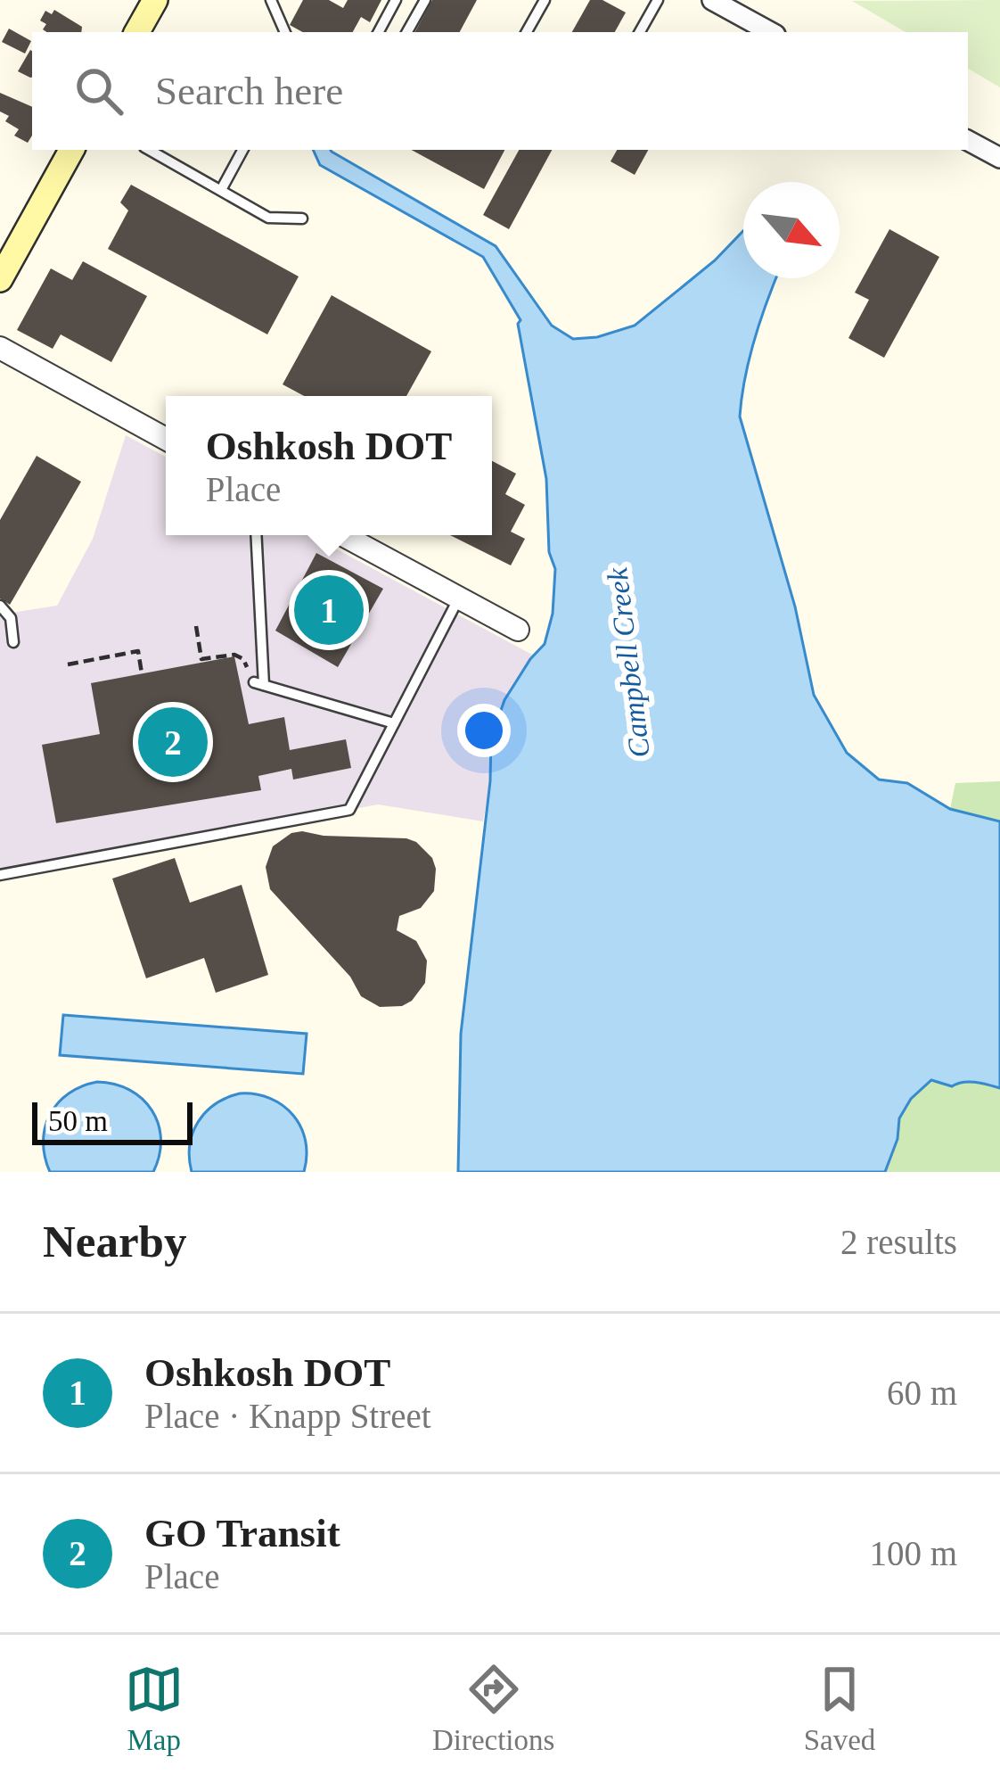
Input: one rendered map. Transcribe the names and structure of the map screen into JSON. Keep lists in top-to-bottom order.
{
  "water": ["Campbell Creek"],
  "scale_bar": "50 m",
  "north": "bottom right",
  "page": {
    "search": "Search here",
    "popup": ["Oshkosh DOT", "Place"],
    "pins": ["1", "2"],
    "scale": "50 m",
    "heading": ["Nearby", "2 results"],
    "list": [
      {
        "mark": "1",
        "name": "Oshkosh DOT",
        "note": "Place · Knapp Street",
        "value": "60 m"
      },
      {
        "mark": "2",
        "name": "GO Transit",
        "note": "Place",
        "value": "100 m"
      }
    ],
    "nav": ["Map", "Directions", "Saved"]
  }
}
